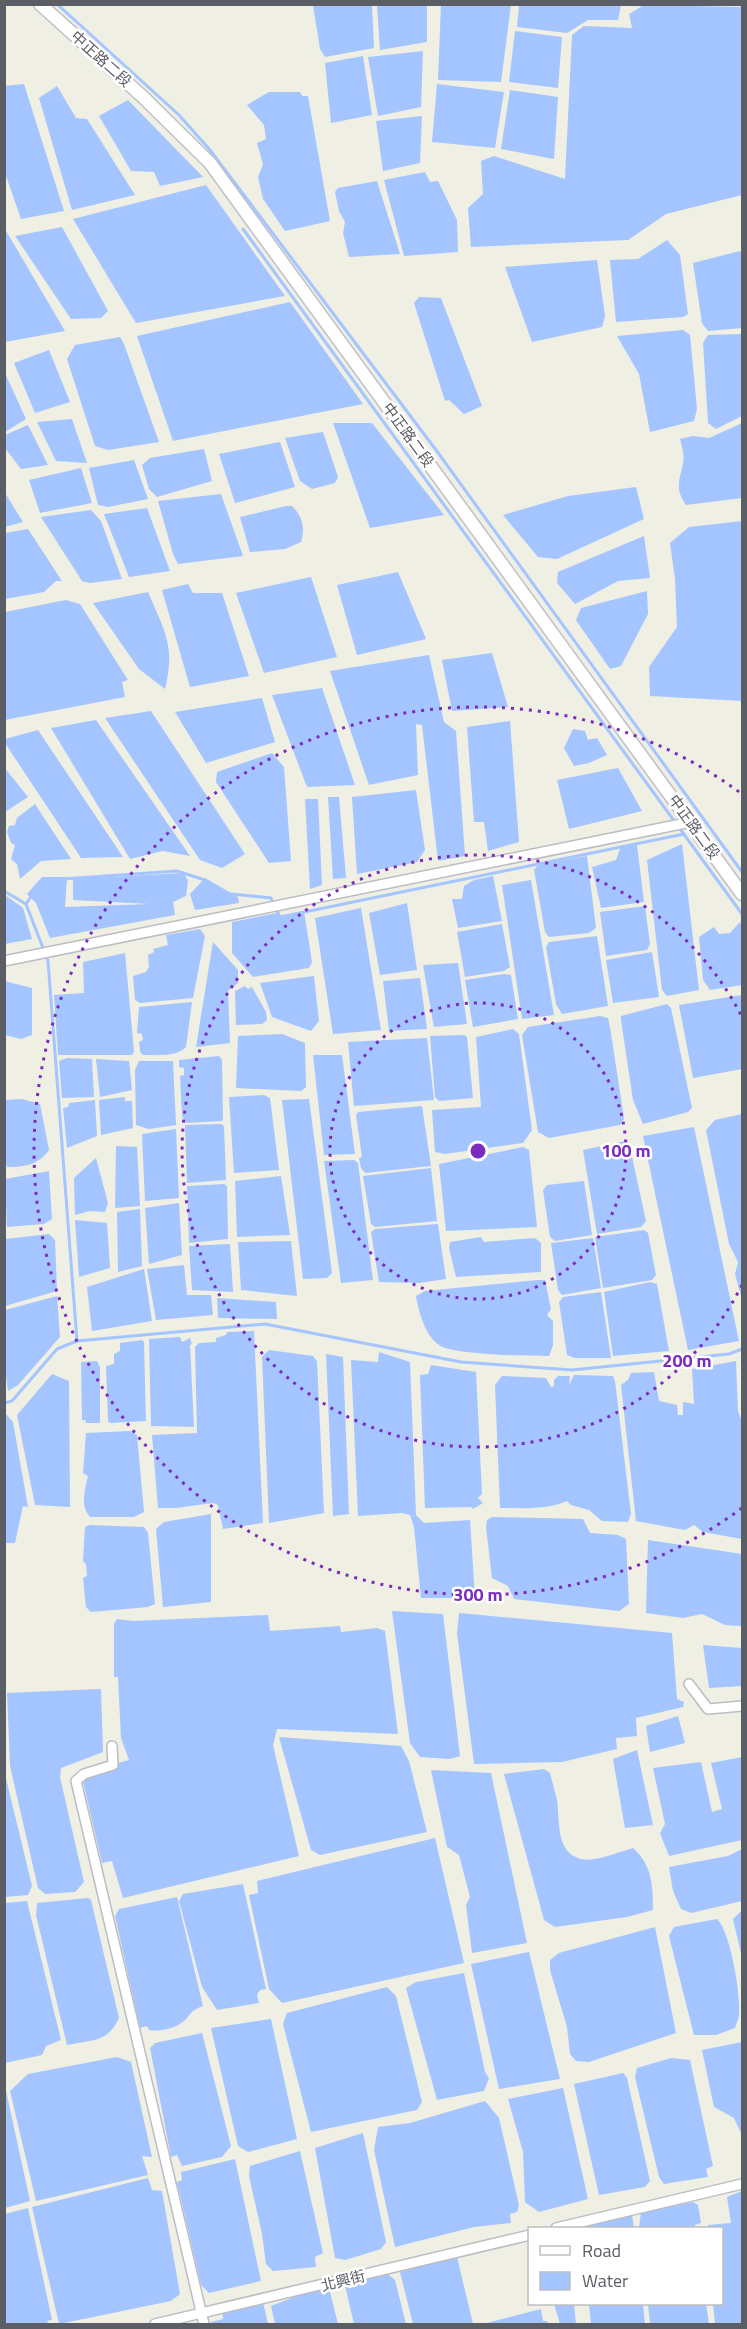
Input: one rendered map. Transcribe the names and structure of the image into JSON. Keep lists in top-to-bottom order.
{
  "streets": {
    "main road": ["中正路二段"],
    "street": ["北興街"]
  },
  "legend": ["Road", "Water"],
  "rings": ["100 m", "200 m", "300 m"]
}
